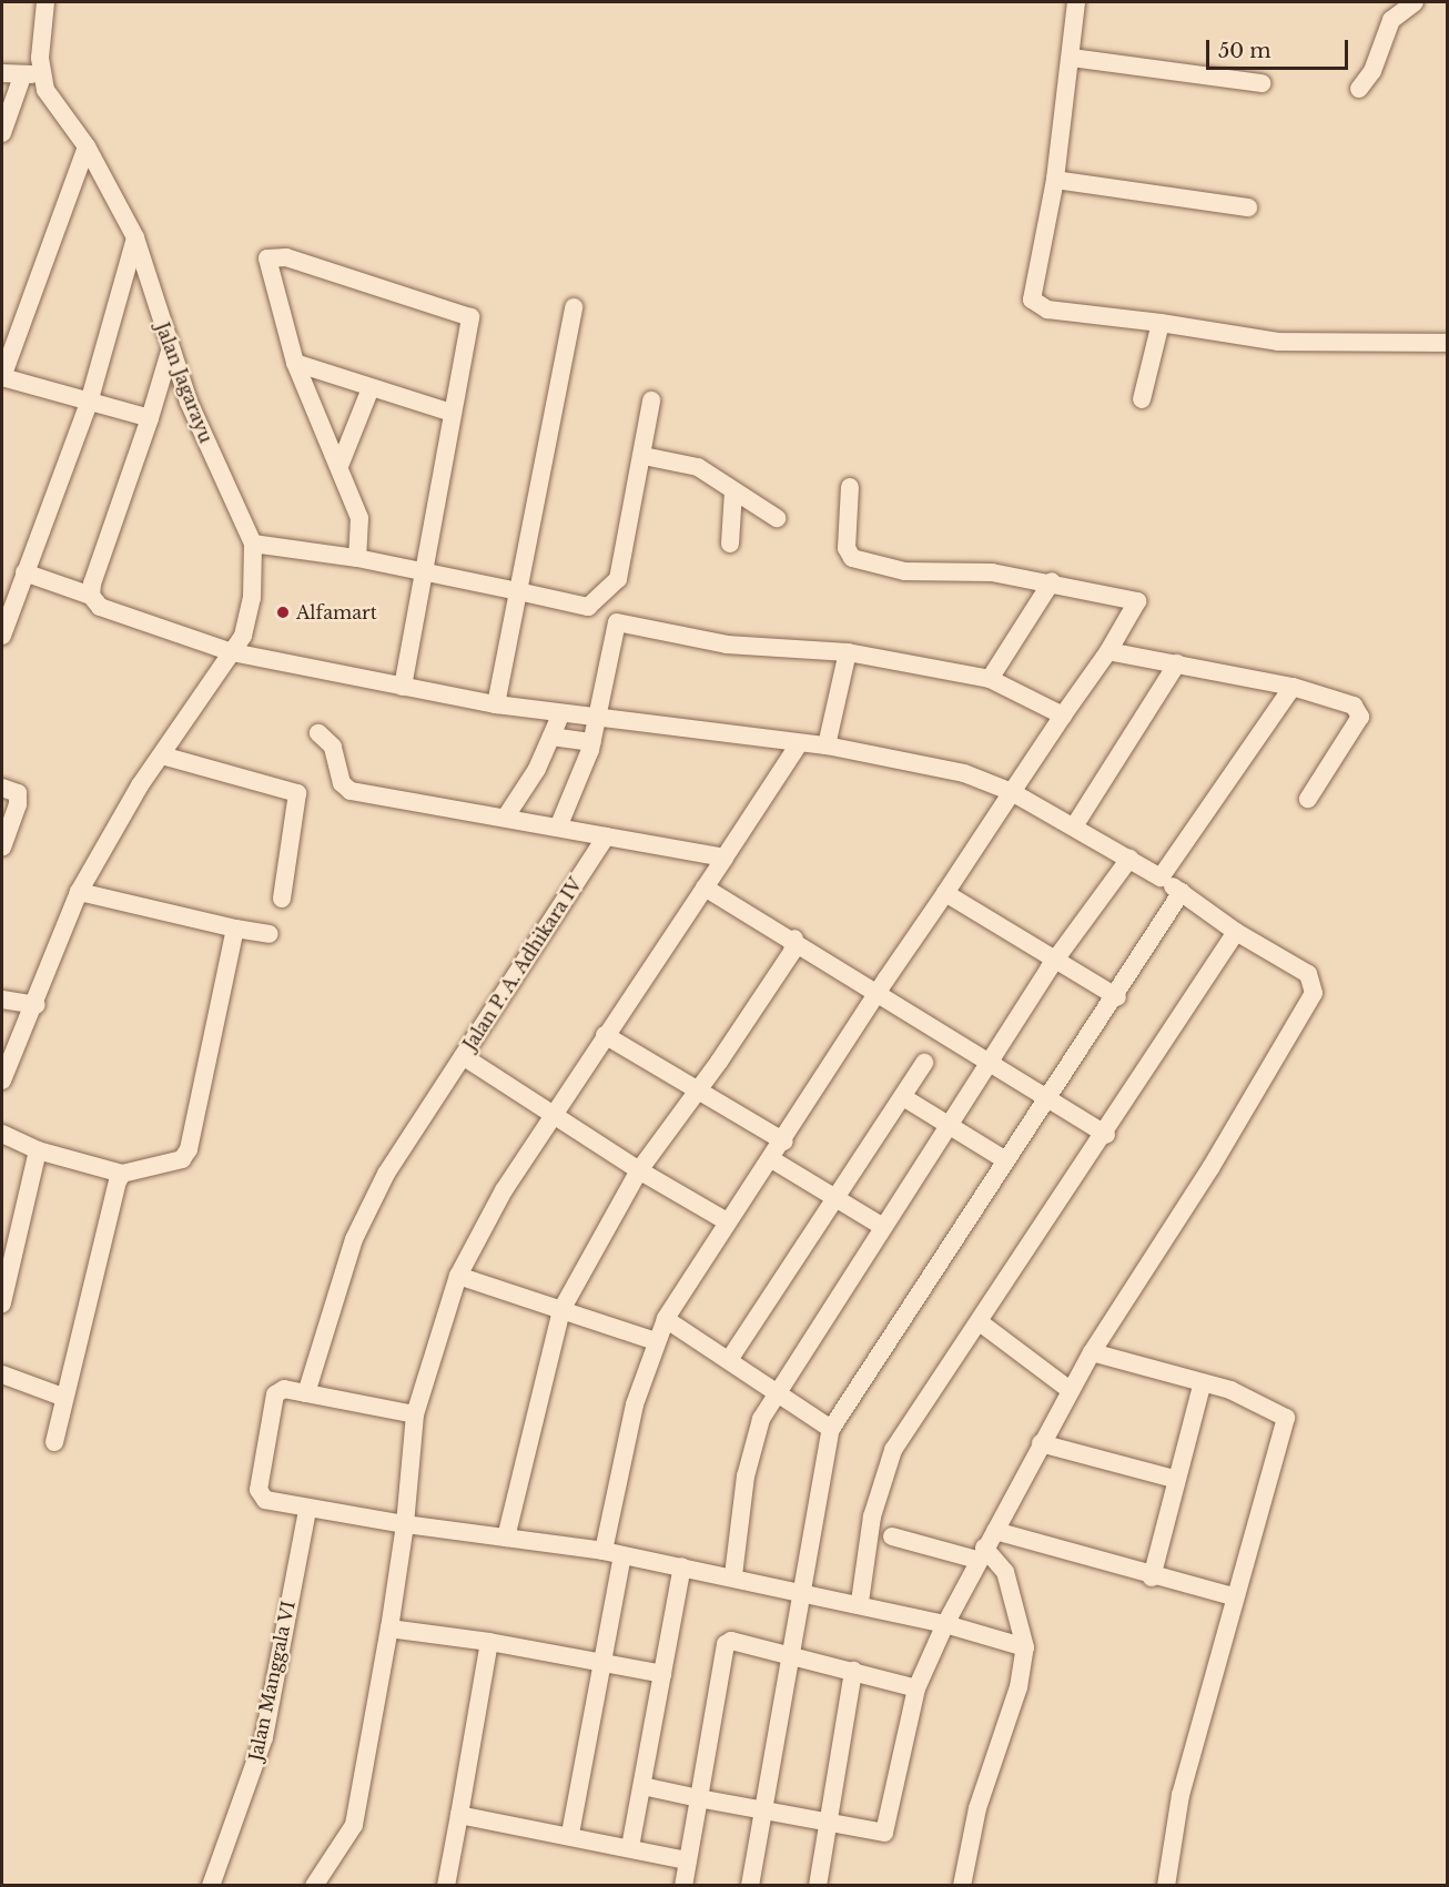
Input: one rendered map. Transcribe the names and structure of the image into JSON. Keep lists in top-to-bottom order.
{
  "streets": {
    "street": ["Jalan Jagarayu", "Jalan P. A. Adhikara IV", "Jalan Manggala VI"]
  },
  "places": ["Alfamart"],
  "scale_bar": "50 m"
}
